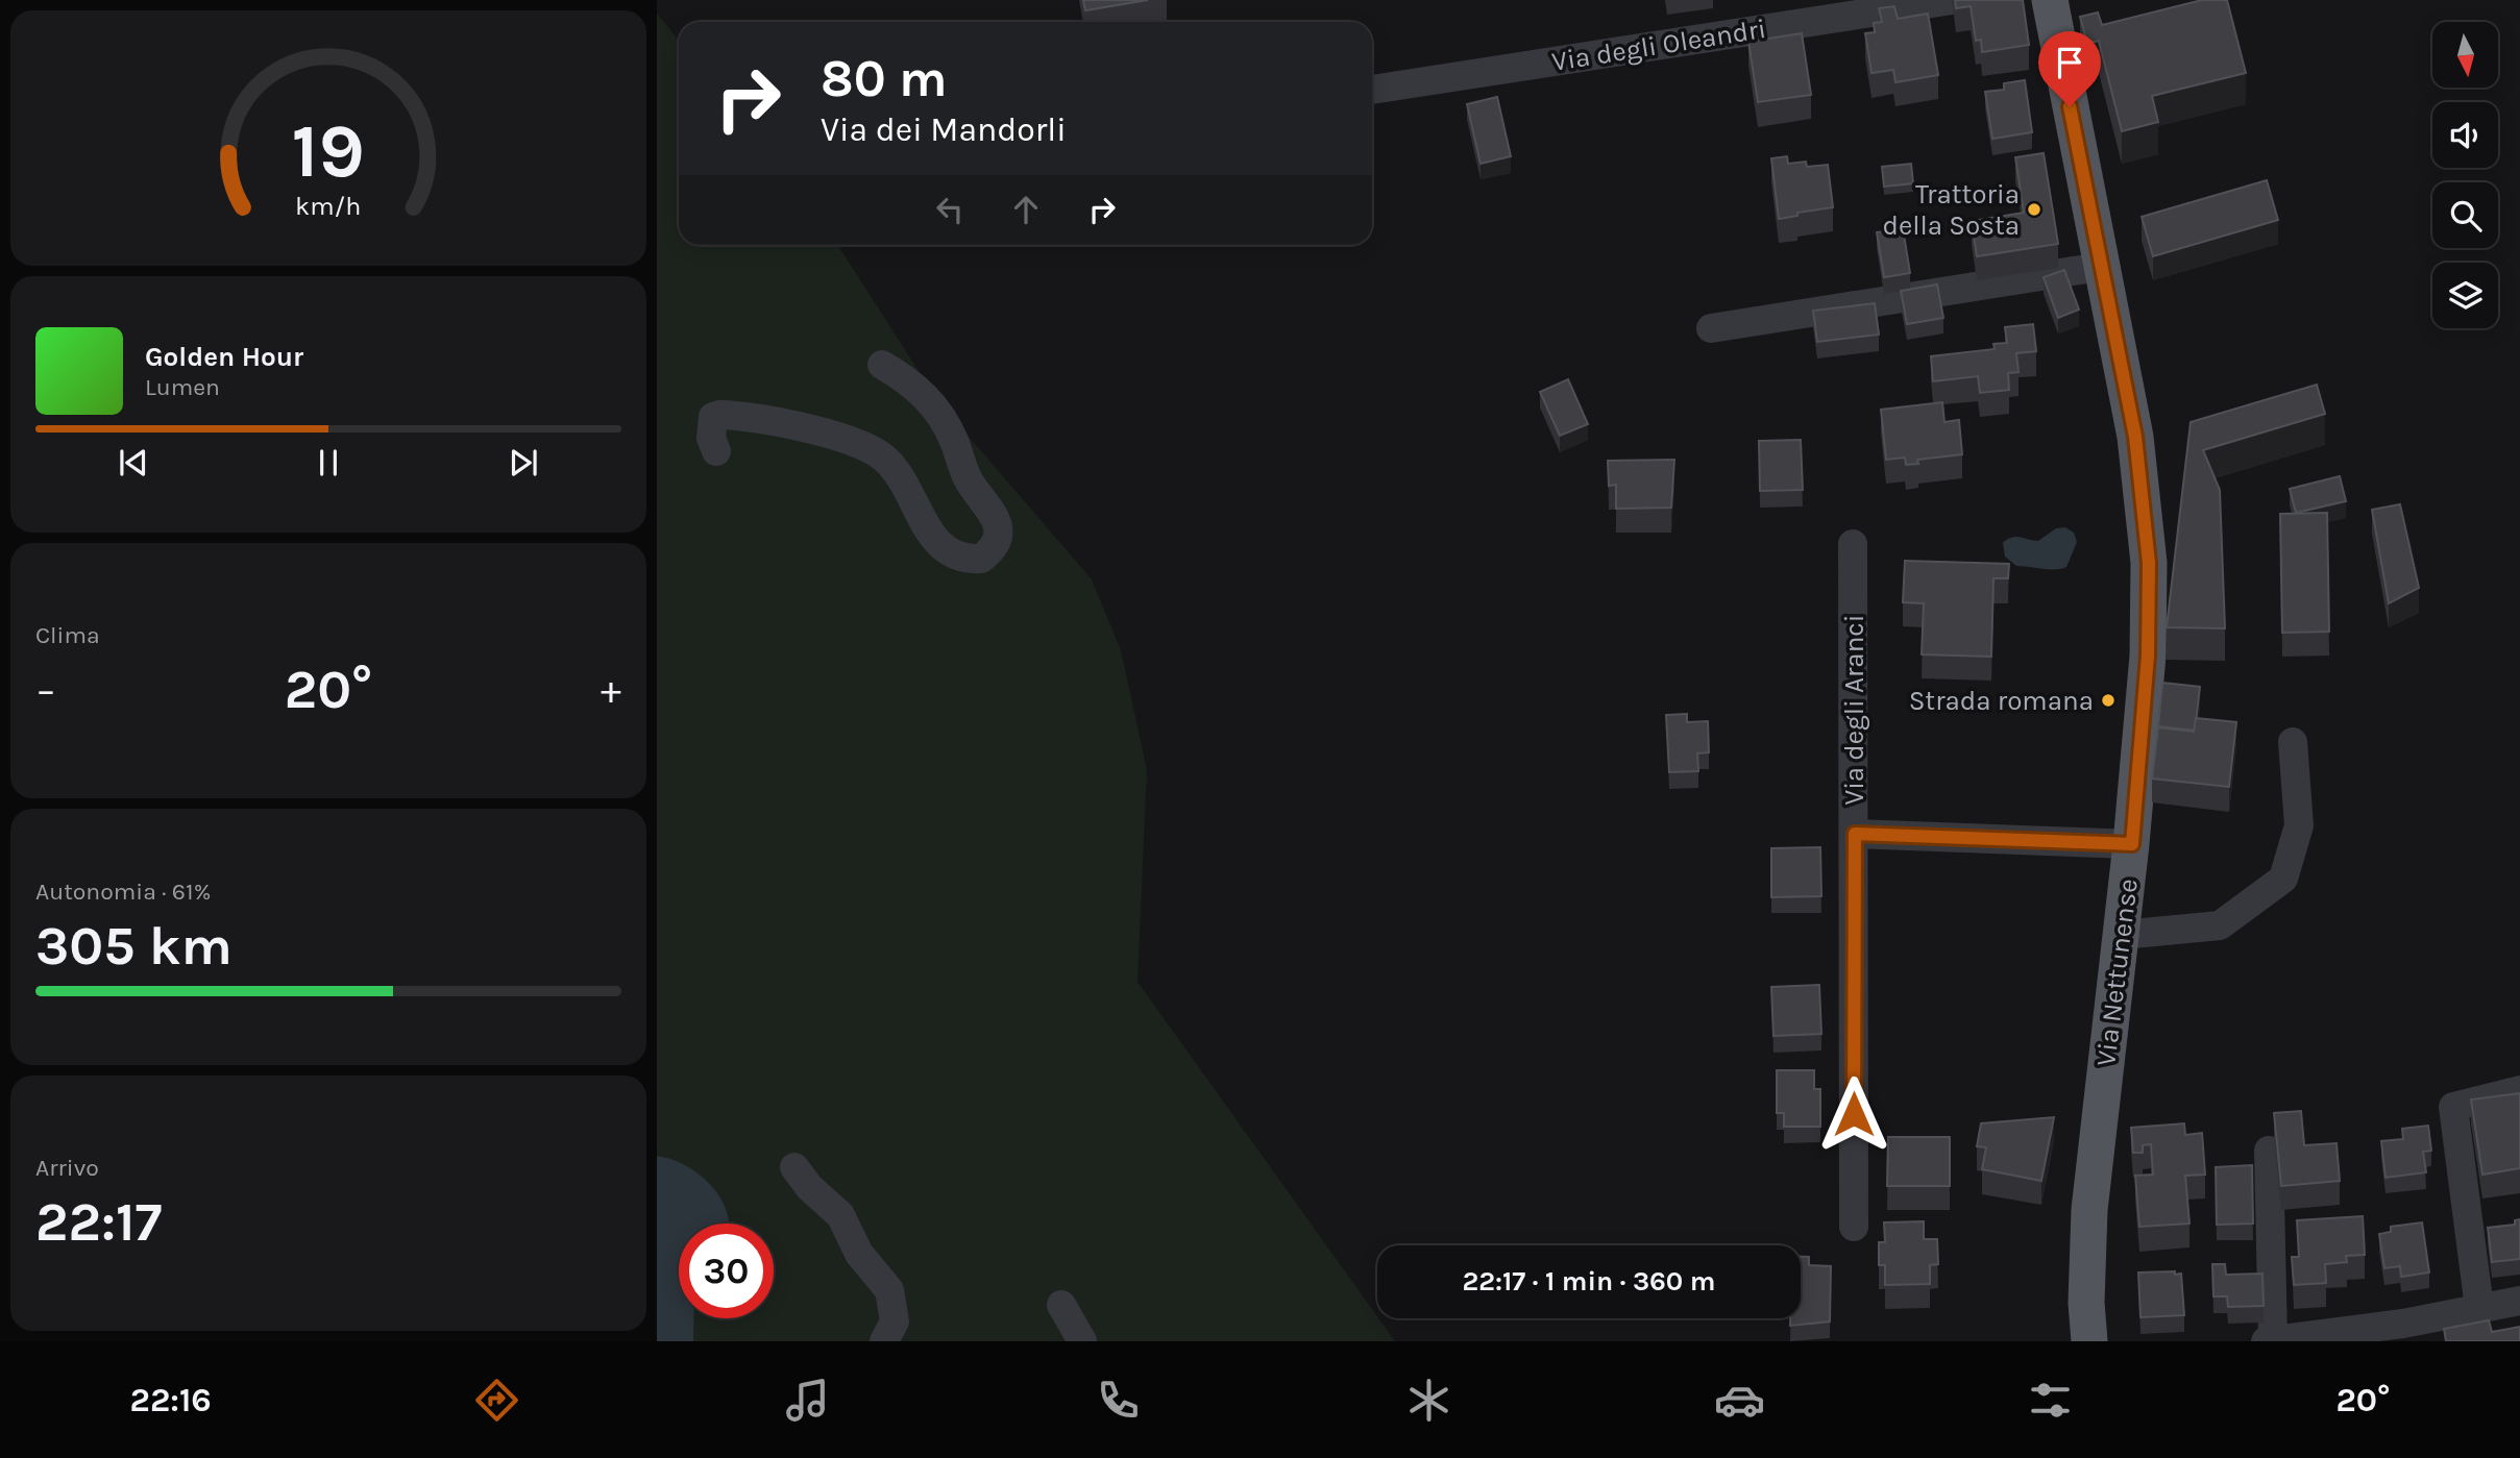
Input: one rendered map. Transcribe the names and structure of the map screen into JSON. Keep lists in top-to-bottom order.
{
  "streets": {
    "main road": ["Via Nettunense"],
    "street": ["Via degli Oleandri", "Via degli Aranci"]
  },
  "places": ["Trattoria della Sosta", "Strada romana"],
  "north": "bottom",
  "page": {
    "turn": ["80 m", "Via dei Mandorli"],
    "song": ["Golden Hour", "Lumen"],
    "tile": [
      "Clima",
      ["Autonomia · 61%", "305 km"],
      ["Arrivo", "22:17"]
    ],
    "heat": ["−", "20°", "+"],
    "limit": "30",
    "trip": "22:17 · 1 min · 360 m",
    "tabs": ["22:16", "20°"],
    "gauge": ["19", "km/h"]
  }
}
